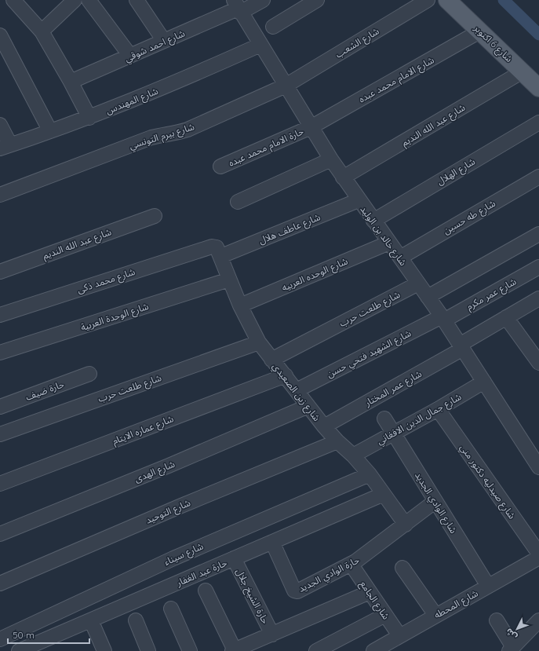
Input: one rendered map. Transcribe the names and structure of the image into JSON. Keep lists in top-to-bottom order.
{
  "streets": {
    "main road": ["شارع 6 اكتوبر"],
    "street": [
      "شارع الشعب",
      "شارع احمد شوقي",
      "شارع الامام محمد عبده",
      "شارع المهندس",
      "شارع عبد الله النديم",
      "شارع بيرم التونسي",
      "حارة الامام محمد عبده",
      "شارع الهلال",
      "شارع طه حسين",
      "شارع عاطف هلال",
      "شارع خالد بن الوليد",
      "شارع الوحده العربيه",
      "شارع محمد ذكى",
      "شارع عمر مكرم",
      "شارع طلعت حرب",
      "شارع الوحدة العربية",
      "شارع الشهيد فتحي حسن",
      "شارع عمر المختار",
      "حارة ضيف",
      "شارع زين الصعيدي",
      "شارع جمال الدين الافغاني",
      "شارع عماره الايتام",
      "شارع الهدى",
      "شارع صيدليه دكتور مني",
      "شارع الوادي الجديد",
      "شارع التوحيد",
      "شارع سيناء",
      "حارة عبد الغفار",
      "حارة الوادي الجديد",
      "حارة الشيخ جلال",
      "شارع الجامع",
      "شارع المحطه"
    ]
  },
  "crossings": [
    ["شارع الشعب", "شارع بيرم التونسي"],
    ["شارع الشعب", "شارع خالد بن الوليد"],
    ["شارع 6 اكتوبر", "شارع الامام محمد عبده"],
    ["شارع 6 اكتوبر", "شارع عبد الله النديم"],
    ["شارع احمد شوقي", "شارع خالد بن الوليد"],
    ["شارع الامام محمد عبده", "حارة الامام محمد عبده"],
    ["شارع الامام محمد عبده", "شارع خالد بن الوليد"],
    ["شارع المهندس", "شارع خالد بن الوليد"],
    ["شارع عبد الله النديم", "شارع خالد بن الوليد"],
    ["شارع بيرم التونسي", "شارع خالد بن الوليد"],
    ["حارة الامام محمد عبده", "شارع خالد بن الوليد"],
    ["شارع الهلال", "شارع خالد بن الوليد"],
    ["شارع طه حسين", "شارع خالد بن الوليد"],
    ["شارع عاطف هلال", "شارع خالد بن الوليد"],
    ["شارع عاطف هلال", "شارع محمد ذكى"],
    ["شارع عاطف هلال", "شارع زين الصعيدي"],
    ["شارع خالد بن الوليد", "شارع الوحده العربيه"],
    ["شارع خالد بن الوليد", "شارع عمر مكرم"],
    ["شارع خالد بن الوليد", "شارع طلعت حرب"],
    ["شارع خالد بن الوليد", "شارع الشهيد فتحي حسن"],
    ["شارع خالد بن الوليد", "شارع عمر المختار"],
    ["شارع خالد بن الوليد", "شارع جمال الدين الافغاني"],
    ["شارع الوحده العربيه", "شارع زين الصعيدي"],
    ["شارع محمد ذكى", "شارع زين الصعيدي"],
    ["شارع عمر مكرم", "شارع الشهيد فتحي حسن"],
    ["شارع طلعت حرب", "شارع زين الصعيدي"],
    ["شارع الوحدة العربية", "شارع زين الصعيدي"],
    ["شارع الشهيد فتحي حسن", "شارع زين الصعيدي"],
    ["شارع عمر المختار", "شارع زين الصعيدي"],
    ["شارع زين الصعيدي", "شارع جمال الدين الافغاني"],
    ["شارع زين الصعيدي", "شارع عماره الايتام"],
    ["شارع زين الصعيدي", "شارع الهدى"],
    ["شارع زين الصعيدي", "شارع التوحيد"],
    ["شارع زين الصعيدي", "شارع سيناء"],
    ["شارع زين الصعيدي", "حارة عبد الغفار"],
    ["شارع زين الصعيدي", "حارة الوادي الجديد"],
    ["شارع جمال الدين الافغاني", "شارع صيدليه دكتور مني"],
    ["شارع جمال الدين الافغاني", "شارع الوادي الجديد"],
    ["شارع الوادي الجديد", "حارة الوادي الجديد"],
    ["شارع الوادي الجديد", "شارع المحطه"],
    ["حارة عبد الغفار", "حارة الوادي الجديد"],
    ["حارة عبد الغفار", "حارة الشيخ جلال"],
    ["حارة الوادي الجديد", "شارع الجامع"],
    ["شارع الجامع", "شارع المحطه"]
  ],
  "scale_bar": "50 m",
  "north": "bottom left"
}
